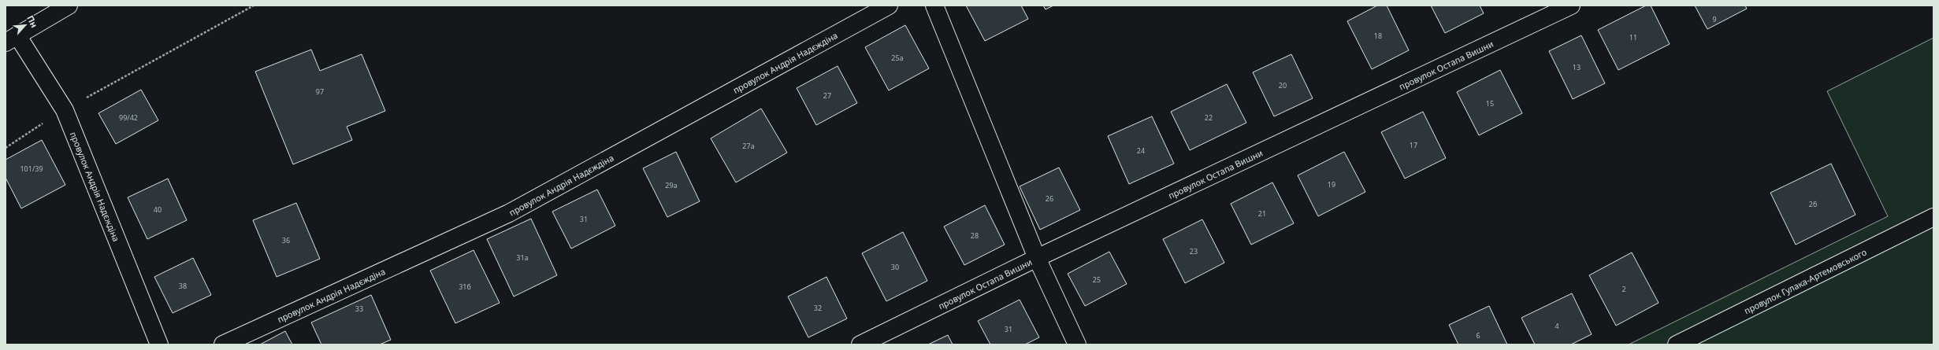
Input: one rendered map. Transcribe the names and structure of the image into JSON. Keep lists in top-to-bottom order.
{
  "streets": {
    "street": ["провулок Андрія Надєждіна", "провулок Остапа Вишни", "провулок Гулака-Артемовського"]
  },
  "house_numbers": [
    "9",
    "18",
    "11",
    "25а",
    "13",
    "20",
    "97",
    "27",
    "15",
    "99/42",
    "22",
    "17",
    "27а",
    "24",
    "101/39",
    "19",
    "29а",
    "26",
    "2б",
    "40",
    "21",
    "31",
    "28",
    "36",
    "23",
    "31а",
    "30",
    "25",
    "38",
    "31б",
    "2",
    "32",
    "33",
    "4",
    "31",
    "6"
  ],
  "north": "top right"
}
